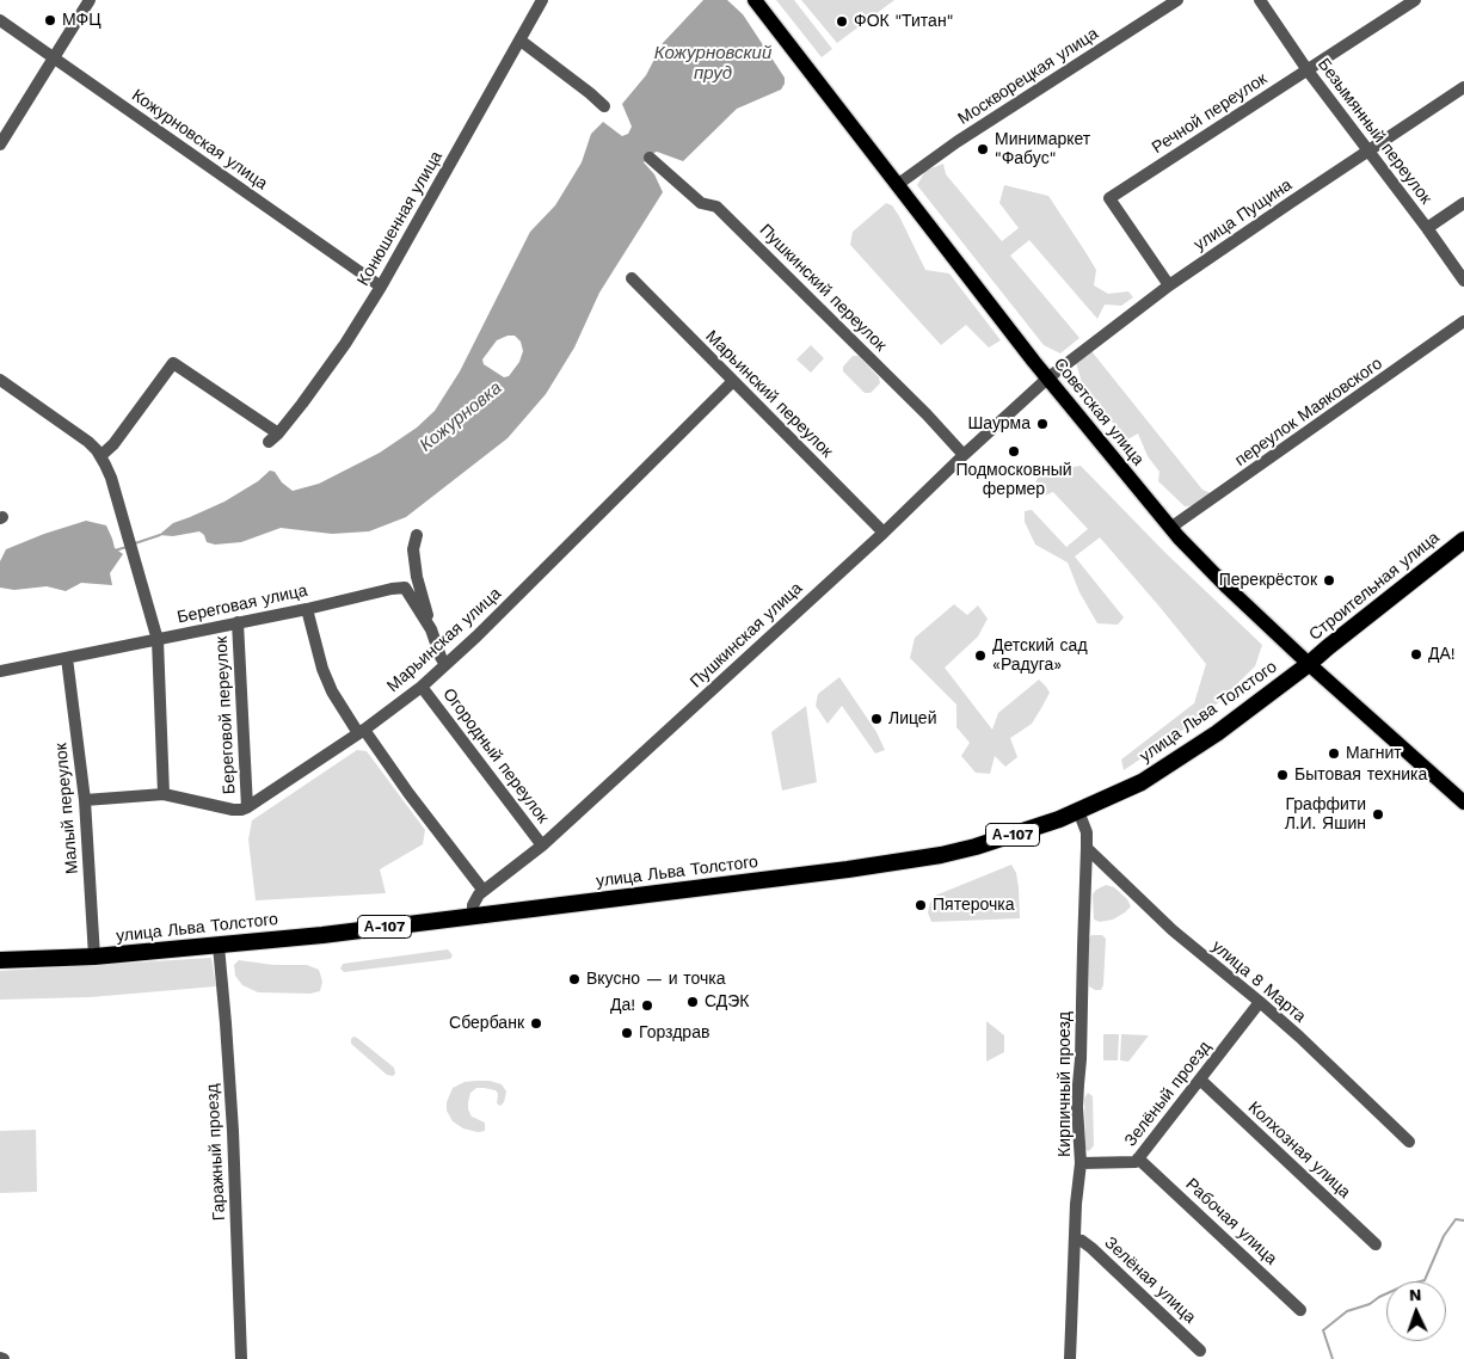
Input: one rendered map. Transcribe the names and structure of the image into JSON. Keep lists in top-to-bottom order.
{
  "streets": {
    "highway": ["Строительная улица", "улица Льва Толстого", "А-107"],
    "main road": ["Советская улица"],
    "street": [
      "Москворецкая улица",
      "Речной переулок",
      "Безымянный переулок",
      "Кожурновская улица",
      "улица Пущина",
      "Конюшенная улица",
      "Пушкинский переулок",
      "Марьинский переулок",
      "переулок Маяковского",
      "Береговая улица",
      "Пушкинская улица",
      "Марьинская улица",
      "Береговой переулок",
      "Огородный переулок",
      "Малый переулок",
      "улица 8 Марта",
      "Кирпичный проезд",
      "Зелёный проезд",
      "Колхозная улица",
      "Гаражный проезд",
      "Рабочая улица",
      "Зелёная улица"
    ]
  },
  "crossings": [
    ["Москворецкая улица", "Советская улица"],
    ["Речной переулок", "Безымянный переулок"],
    ["Речной переулок", "улица Пущина"],
    ["Безымянный переулок", "улица Пущина"],
    ["Кожурновская улица", "Конюшенная улица"],
    ["улица Пущина", "Советская улица"],
    ["улица Пущина", "Пушкинская улица"],
    ["Пушкинский переулок", "Пушкинская улица"],
    ["Марьинский переулок", "Пушкинская улица"],
    ["Марьинский переулок", "Марьинская улица"],
    ["Советская улица", "переулок Маяковского"],
    ["Советская улица", "Строительная улица"],
    ["Советская улица", "Пушкинская улица"],
    ["Советская улица", "улица Льва Толстого"],
    ["Строительная улица", "улица Льва Толстого"],
    ["Береговая улица", "Марьинская улица"],
    ["Береговая улица", "Береговой переулок"],
    ["Береговая улица", "Малый переулок"],
    ["Пушкинская улица", "улица Льва Толстого"],
    ["Пушкинская улица", "Огородный переулок"],
    ["Марьинская улица", "Береговой переулок"],
    ["Марьинская улица", "Огородный переулок"],
    ["улица Льва Толстого", "Малый переулок"],
    ["улица Льва Толстого", "Кирпичный проезд"],
    ["улица Льва Толстого", "Гаражный проезд"],
    ["улица 8 Марта", "Кирпичный проезд"],
    ["улица 8 Марта", "Зелёный проезд"],
    ["Кирпичный проезд", "Зелёный проезд"],
    ["Кирпичный проезд", "Зелёная улица"],
    ["Зелёный проезд", "Колхозная улица"],
    ["Зелёный проезд", "Рабочая улица"]
  ],
  "water": ["Кожурновский пруд", "Кожурновка"],
  "places": [
    "МФЦ",
    "ФОК \"Титан\"",
    "Минимаркет \"Фабус\"",
    "Шаурма",
    "Подмосковный фермер",
    "Перекрёсток",
    "ДА!",
    "Детский сад «Радуга»",
    "Лицей",
    "Магнит",
    "Бытовая техника",
    "Граффити Л.И. Яшин",
    "Пятерочка",
    "Вкусно — и точка",
    "СДЭК",
    "Да!",
    "Сбербанк",
    "Горздрав"
  ],
  "north": "top"
}
